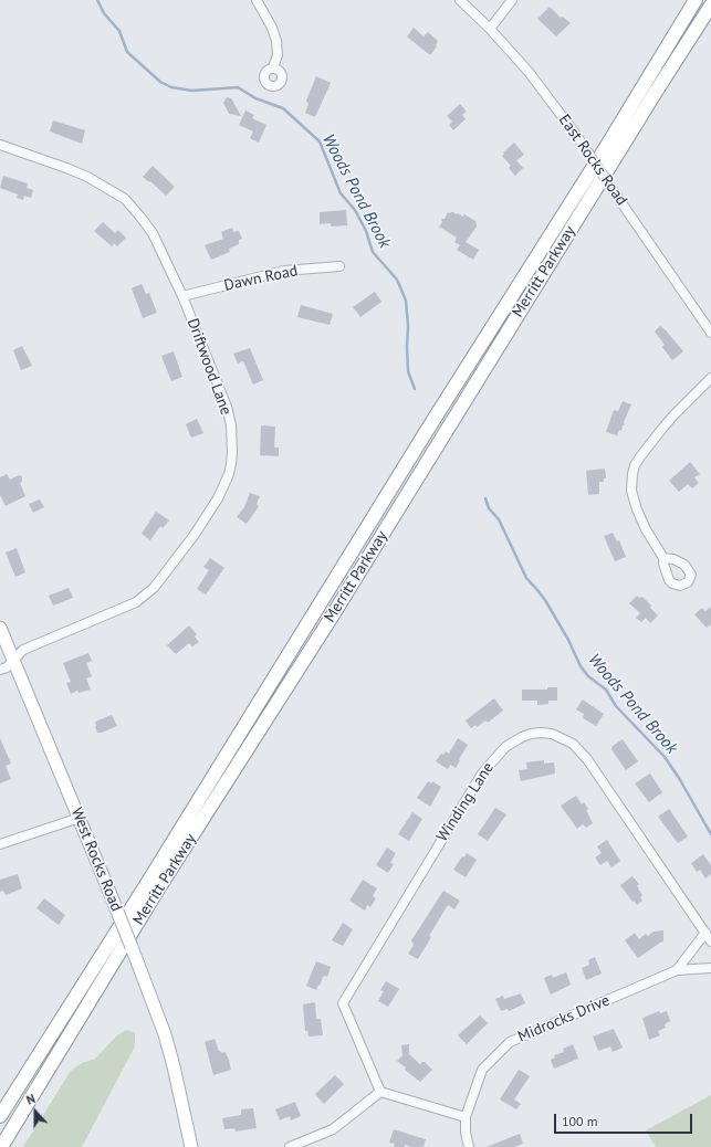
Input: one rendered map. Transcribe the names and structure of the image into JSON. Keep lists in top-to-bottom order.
{
  "streets": {
    "highway": ["Merritt Parkway"],
    "main road": ["West Rocks Road"],
    "street": [
      "East Rocks Road",
      "Dawn Road",
      "Driftwood Lane",
      "Winding Lane",
      "Midrocks Drive"
    ]
  },
  "crossings": [
    ["Dawn Road", "Driftwood Lane"],
    ["Driftwood Lane", "West Rocks Road"],
    ["Winding Lane", "Midrocks Drive"]
  ],
  "water": ["Woods Pond Brook"],
  "scale_bar": "100 m",
  "north": "top"
}
